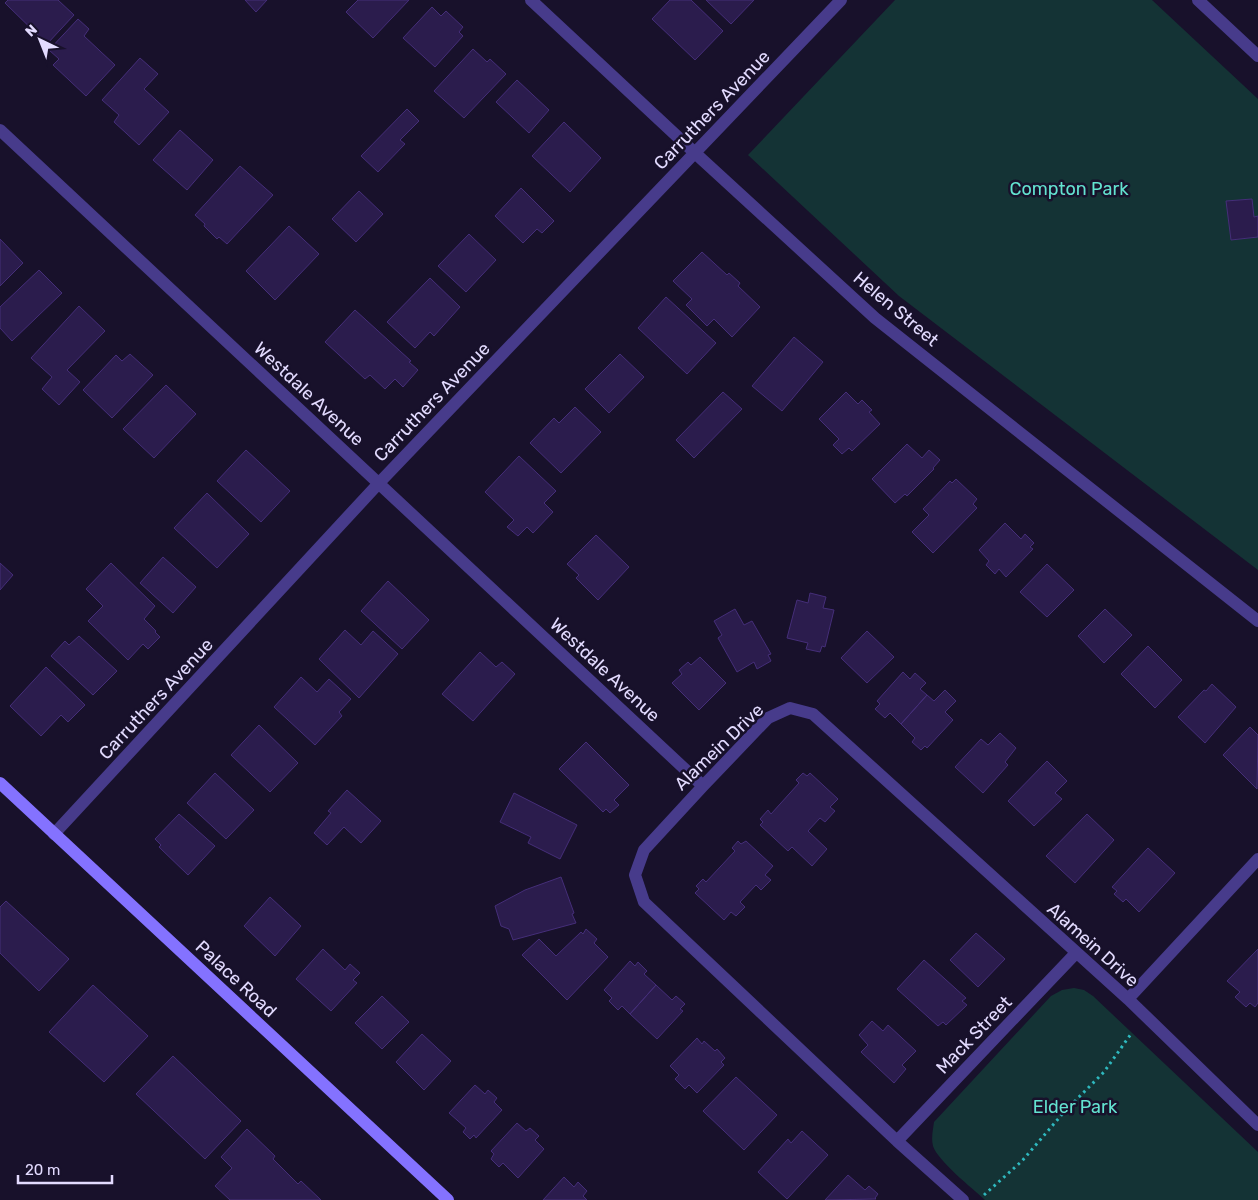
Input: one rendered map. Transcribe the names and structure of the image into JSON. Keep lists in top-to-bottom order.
{
  "streets": {
    "street": [
      "Carruthers Avenue",
      "Helen Street",
      "Westdale Avenue",
      "Alamein Drive",
      "Palace Road",
      "Mack Street"
    ]
  },
  "crossings": [
    ["Carruthers Avenue", "Helen Street"],
    ["Carruthers Avenue", "Westdale Avenue"],
    ["Carruthers Avenue", "Palace Road"],
    ["Westdale Avenue", "Alamein Drive"],
    ["Alamein Drive", "Mack Street"]
  ],
  "parks": ["Compton Park", "Elder Park"],
  "scale_bar": "20 m",
  "north": "top left"
}
